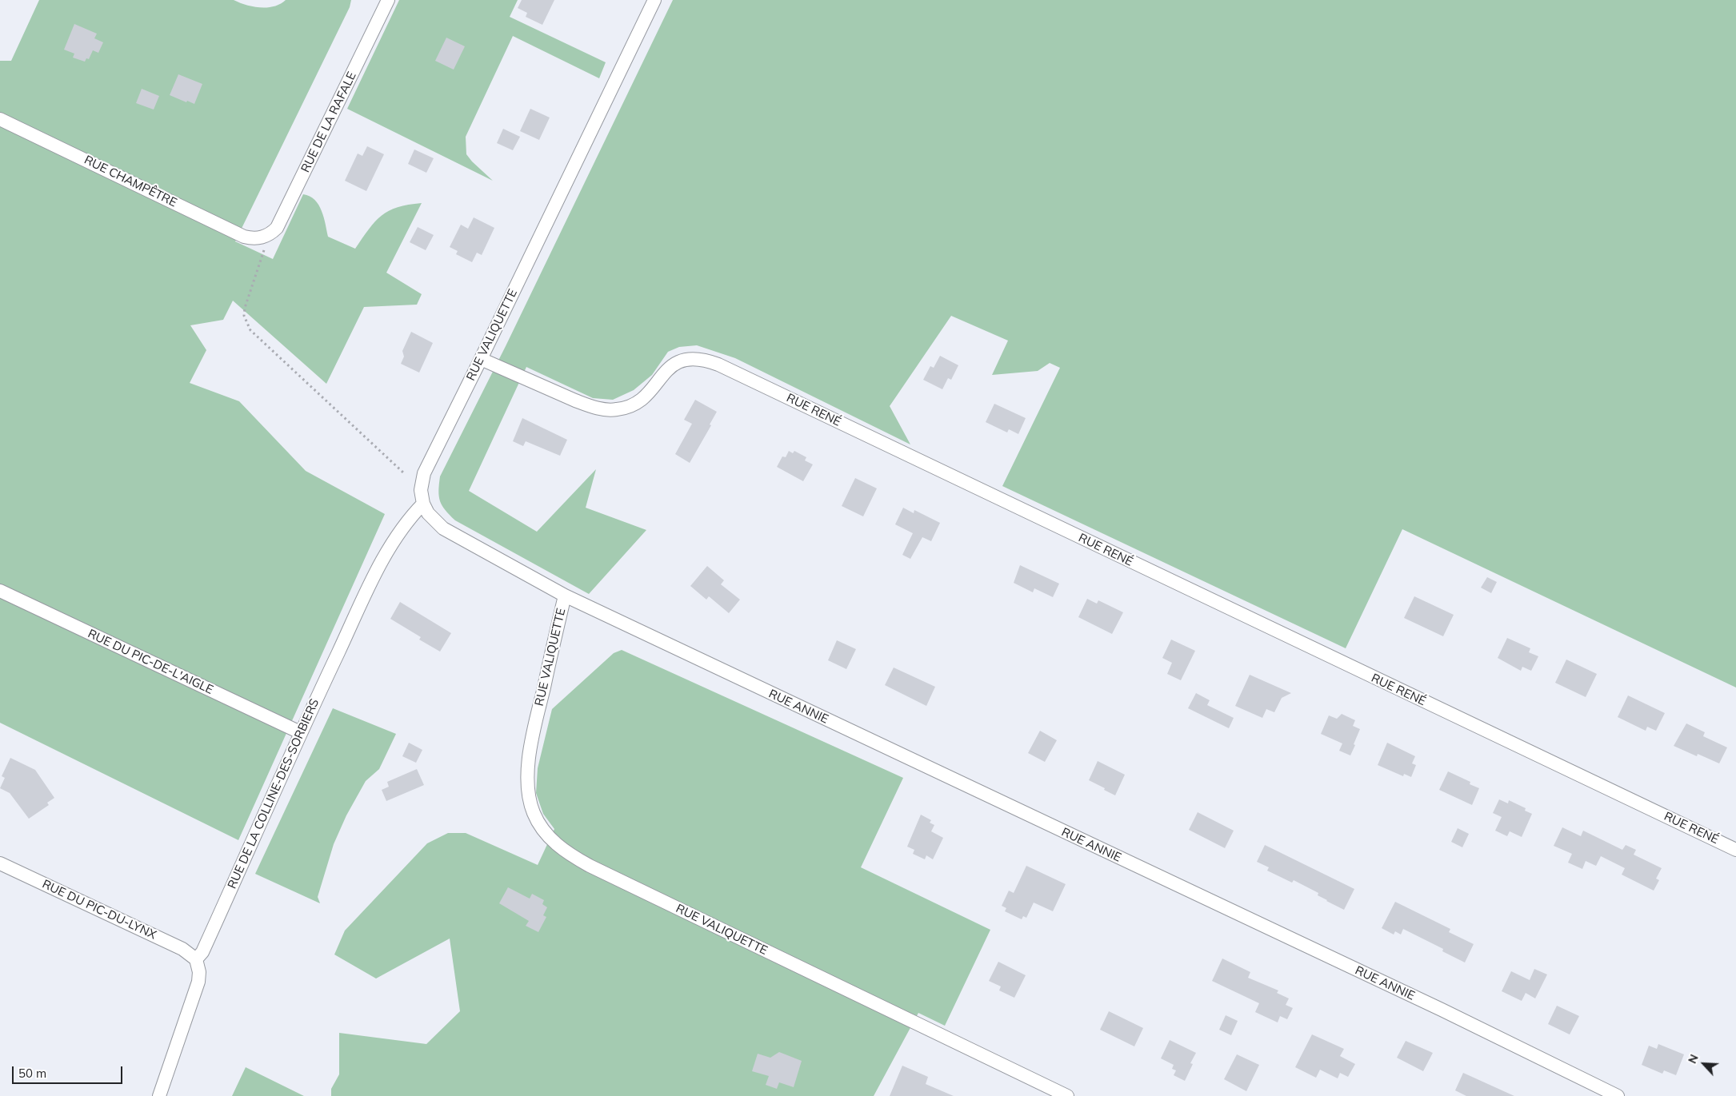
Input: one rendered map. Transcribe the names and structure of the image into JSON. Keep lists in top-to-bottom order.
{
  "streets": {
    "street": [
      "RUE DE LA RAFALE",
      "RUE CHAMPÊTRE",
      "RUE VALIQUETTE",
      "RUE RENÉ",
      "RUE DU PIC-DE-L'AIGLE",
      "RUE ANNIE",
      "RUE DE LA COLLINE-DES-SORBIERS",
      "RUE DU PIC-DU-LYNX"
    ]
  },
  "crossings": [
    ["RUE DE LA RAFALE", "RUE CHAMPÊTRE"],
    ["RUE VALIQUETTE", "RUE RENÉ"],
    ["RUE VALIQUETTE", "RUE ANNIE"],
    ["RUE VALIQUETTE", "RUE DE LA COLLINE-DES-SORBIERS"],
    ["RUE DU PIC-DE-L'AIGLE", "RUE DE LA COLLINE-DES-SORBIERS"],
    ["RUE DE LA COLLINE-DES-SORBIERS", "RUE DU PIC-DU-LYNX"]
  ],
  "scale_bar": "50 m",
  "north": "top left"
}
